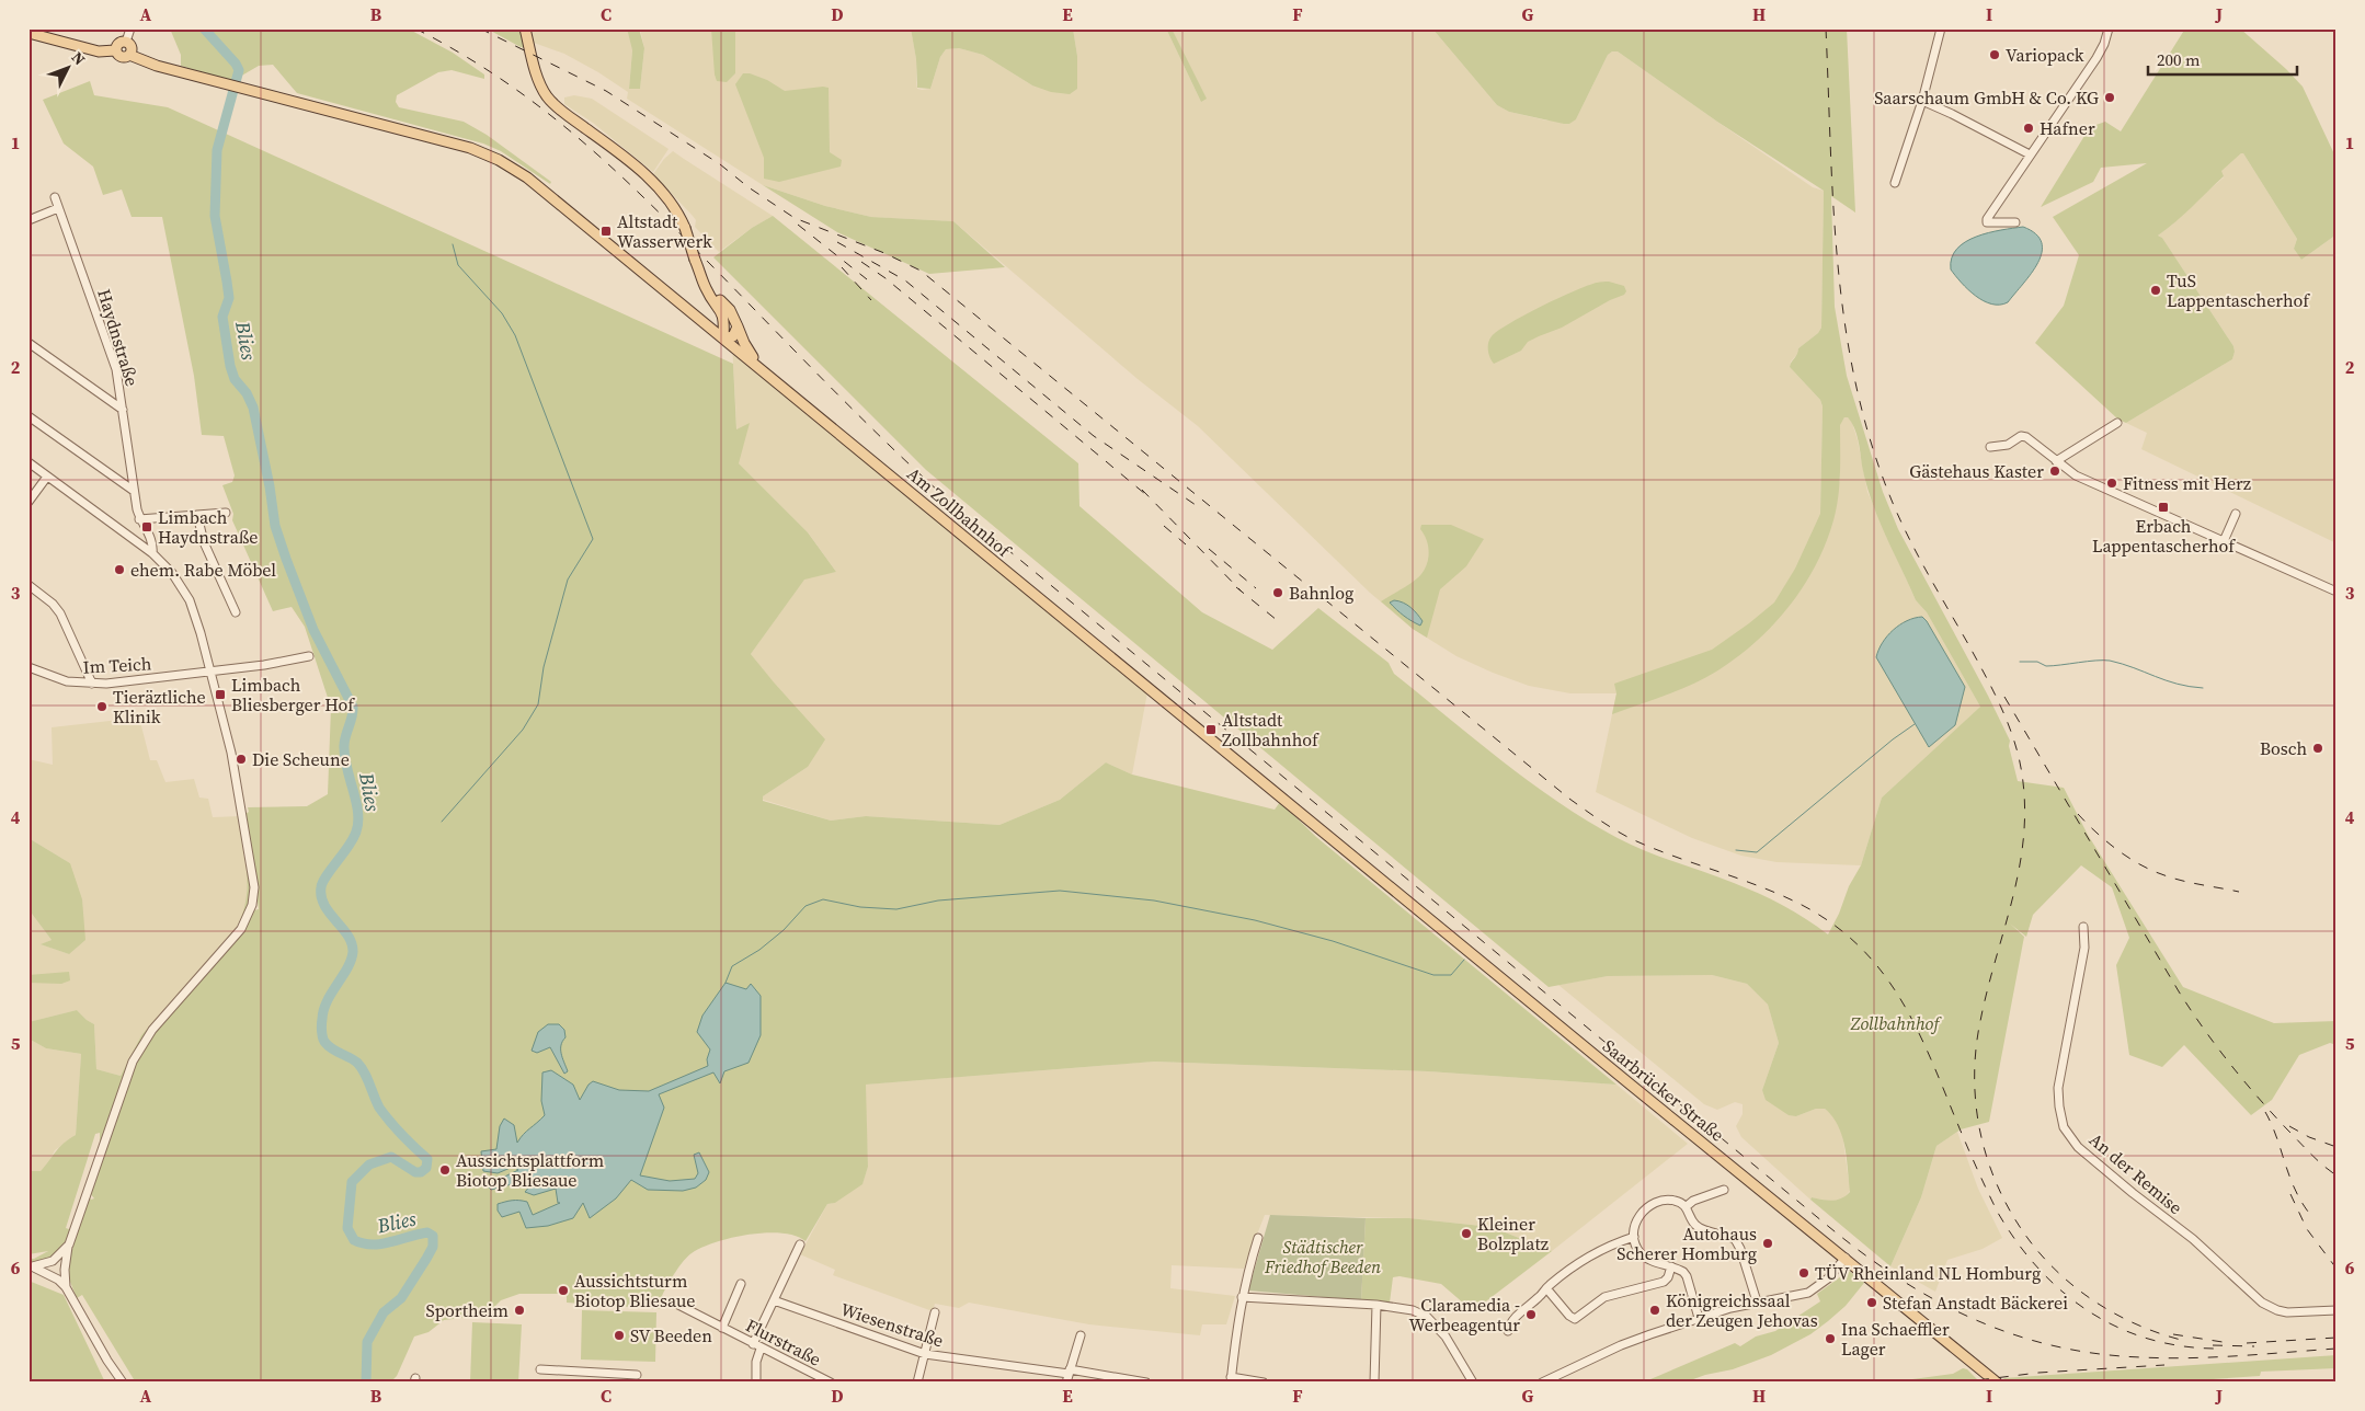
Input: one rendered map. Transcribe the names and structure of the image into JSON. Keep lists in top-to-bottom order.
{
  "streets": {
    "main road": ["Am Zollbahnhof", "Saarbrücker Straße"],
    "street": [
      "Haydnstraße",
      "Im Teich",
      "An der Remise",
      "Wiesenstraße",
      "Flurstraße"
    ]
  },
  "crossings": [
    ["Am Zollbahnhof", "Saarbrücker Straße"]
  ],
  "water": ["Blies"],
  "parks": ["Zollbahnhof", "Städtischer Friedhof Beeden"],
  "places": {
    "other": [
      "Variopack",
      "Saarschaum GmbH & Co. KG",
      "Hafner",
      "TuS Lappentascherhof",
      "Gästehaus Kaster",
      "Fitness mit Herz",
      "ehem. Rabe Möbel",
      "Bahnlog",
      "Tieräztliche Klinik",
      "Bosch",
      "Die Scheune",
      "Aussichtsplattform Biotop Bliesaue",
      "Kleiner Bolzplatz",
      "Autohaus Scherer Homburg",
      "TÜV Rheinland NL Homburg",
      "Aussichtsturm Biotop Bliesaue",
      "Stefan Anstadt Bäckerei",
      "Sportheim",
      "Königreichssaal der Zeugen Jehovas",
      "Claramedia - Werbeagentur",
      "SV Beeden",
      "Ina Schaeffler Lager"
    ],
    "transit": [
      "Altstadt Wasserwerk",
      "Erbach Lappentascherhof",
      "Limbach Haydnstraße",
      "Limbach Bliesberger Hof",
      "Altstadt Zollbahnhof"
    ]
  },
  "scale_bar": "200 m",
  "north": "top right",
  "grid": {
    "columns": [
      "A",
      "B",
      "C",
      "D",
      "E",
      "F",
      "G",
      "H",
      "I",
      "J"
    ],
    "rows": [
      "1",
      "2",
      "3",
      "4",
      "5",
      "6"
    ]
  }
}
